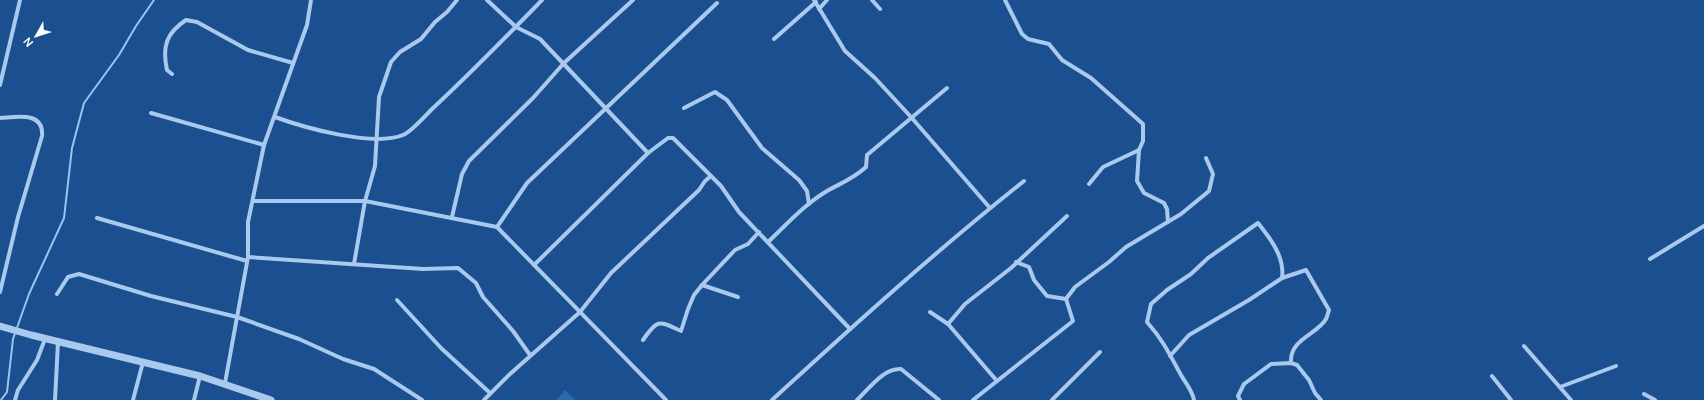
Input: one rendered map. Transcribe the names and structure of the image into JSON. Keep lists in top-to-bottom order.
{
  "north": "bottom left"
}
